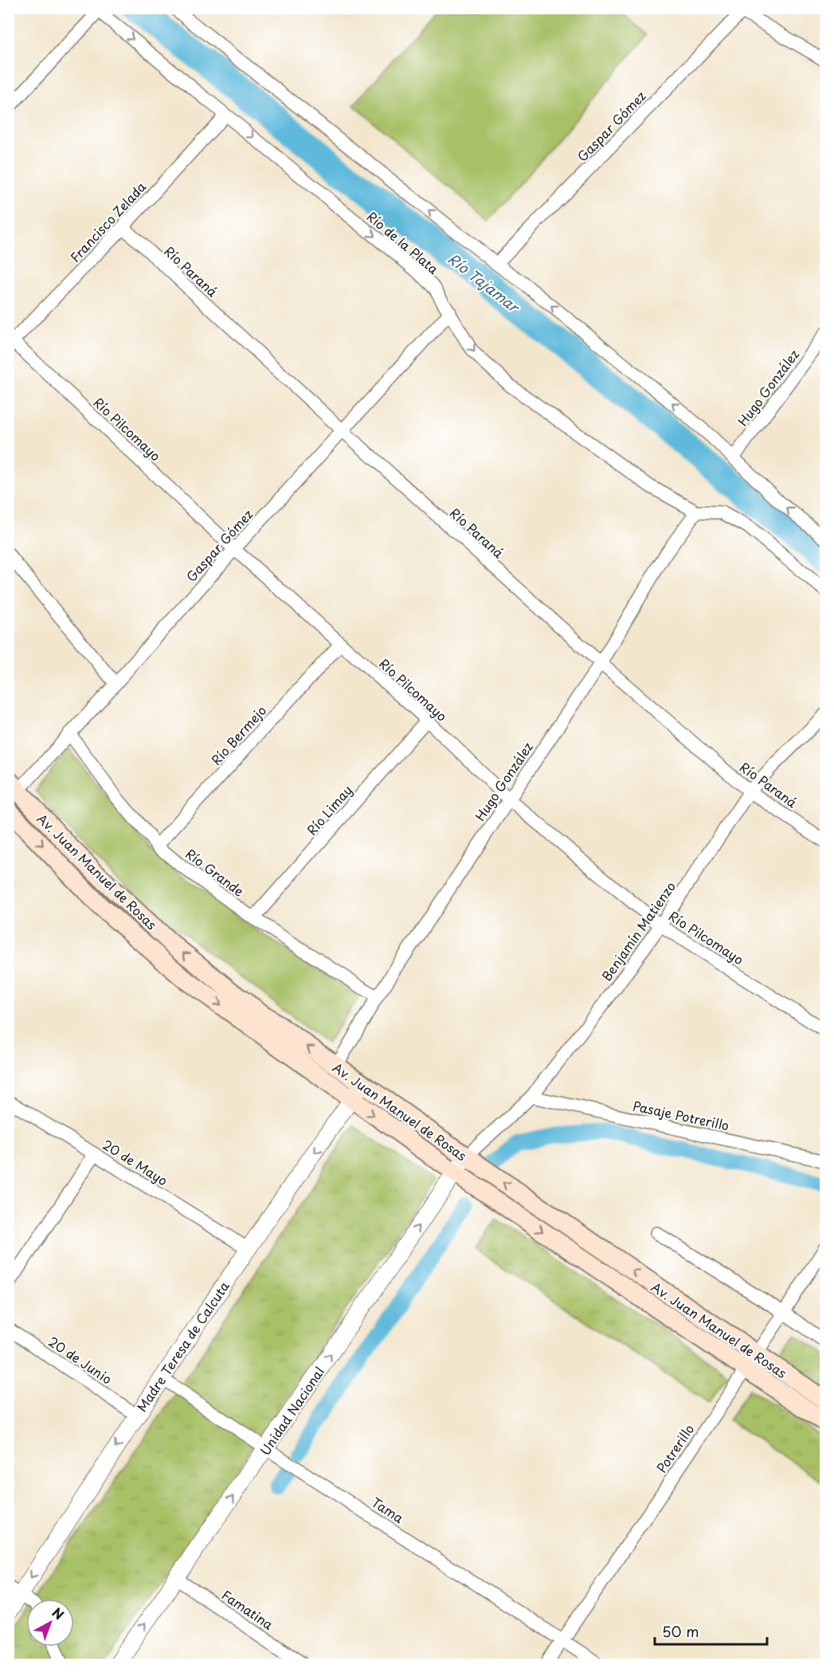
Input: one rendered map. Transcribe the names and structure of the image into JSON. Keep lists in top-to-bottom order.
{
  "streets": {
    "main road": ["Av. Juan Manuel de Rosas"],
    "street": [
      "Gaspar Gómez",
      "Francisco Zelada",
      "Río de la Plata",
      "Río Paraná",
      "Hugo González",
      "Río Pilcomayo",
      "Río Bermejo",
      "Río Limay",
      "Río Grande",
      "Benjamín Matienzo",
      "Pasaje Potrerillo",
      "20 de Mayo",
      "Madre Teresa de Calcuta",
      "20 de Junio",
      "Unidad Nacional",
      "Potrerillo",
      "Tama",
      "Famatina"
    ]
  },
  "crossings": [
    ["Gaspar Gómez", "Río de la Plata"],
    ["Gaspar Gómez", "Río Paraná"],
    ["Gaspar Gómez", "Río Pilcomayo"],
    ["Gaspar Gómez", "Av. Juan Manuel de Rosas"],
    ["Gaspar Gómez", "Río Grande"],
    ["Francisco Zelada", "Río de la Plata"],
    ["Francisco Zelada", "Río Paraná"],
    ["Francisco Zelada", "Río Pilcomayo"],
    ["Río de la Plata", "Hugo González"],
    ["Río Paraná", "Hugo González"],
    ["Río Paraná", "Benjamín Matienzo"],
    ["Hugo González", "Río Pilcomayo"],
    ["Hugo González", "Av. Juan Manuel de Rosas"],
    ["Hugo González", "Río Grande"],
    ["Río Pilcomayo", "Río Bermejo"],
    ["Río Pilcomayo", "Río Limay"],
    ["Río Pilcomayo", "Benjamín Matienzo"],
    ["Río Bermejo", "Río Grande"],
    ["Río Limay", "Río Grande"],
    ["Av. Juan Manuel de Rosas", "Benjamín Matienzo"],
    ["Av. Juan Manuel de Rosas", "Madre Teresa de Calcuta"],
    ["Av. Juan Manuel de Rosas", "Unidad Nacional"],
    ["Av. Juan Manuel de Rosas", "Potrerillo"],
    ["Benjamín Matienzo", "Pasaje Potrerillo"],
    ["Benjamín Matienzo", "Unidad Nacional"],
    ["20 de Mayo", "Madre Teresa de Calcuta"],
    ["Madre Teresa de Calcuta", "20 de Junio"],
    ["Madre Teresa de Calcuta", "Tama"],
    ["Unidad Nacional", "Tama"],
    ["Unidad Nacional", "Famatina"],
    ["Potrerillo", "Tama"]
  ],
  "one_way": ["Madre Teresa de Calcuta", "Unidad Nacional"],
  "water": ["Río Tajamar"],
  "scale_bar": "50 m",
  "north": "top right"
}
